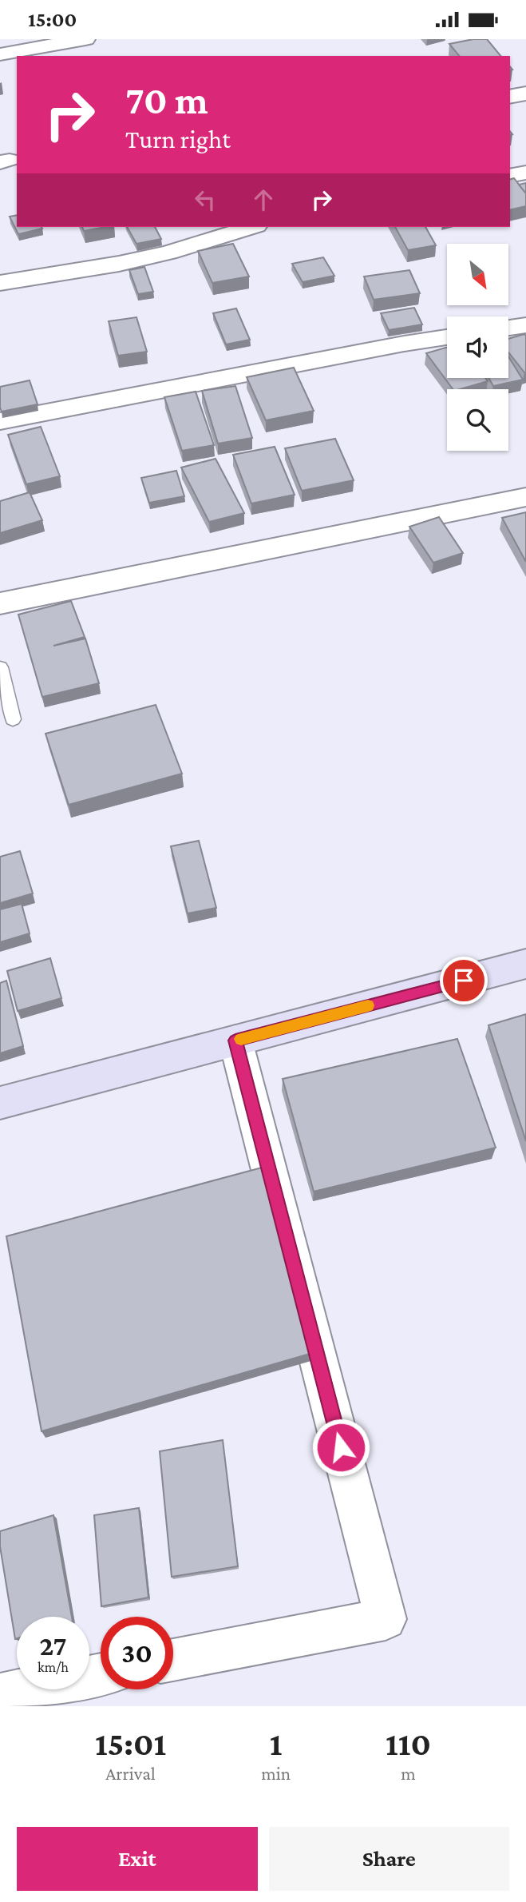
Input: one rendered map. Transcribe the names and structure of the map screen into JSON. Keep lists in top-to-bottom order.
{
  "north": "bottom right",
  "page": {
    "status": "15:00",
    "turn": ["70 m", "Turn right"],
    "speed": "27 km/h",
    "limit": "30",
    "eta": [
      "15:01",
      "Arrival",
      "1",
      "min",
      "110",
      "m"
    ],
    "buttons": ["Exit", "Share"]
  }
}
